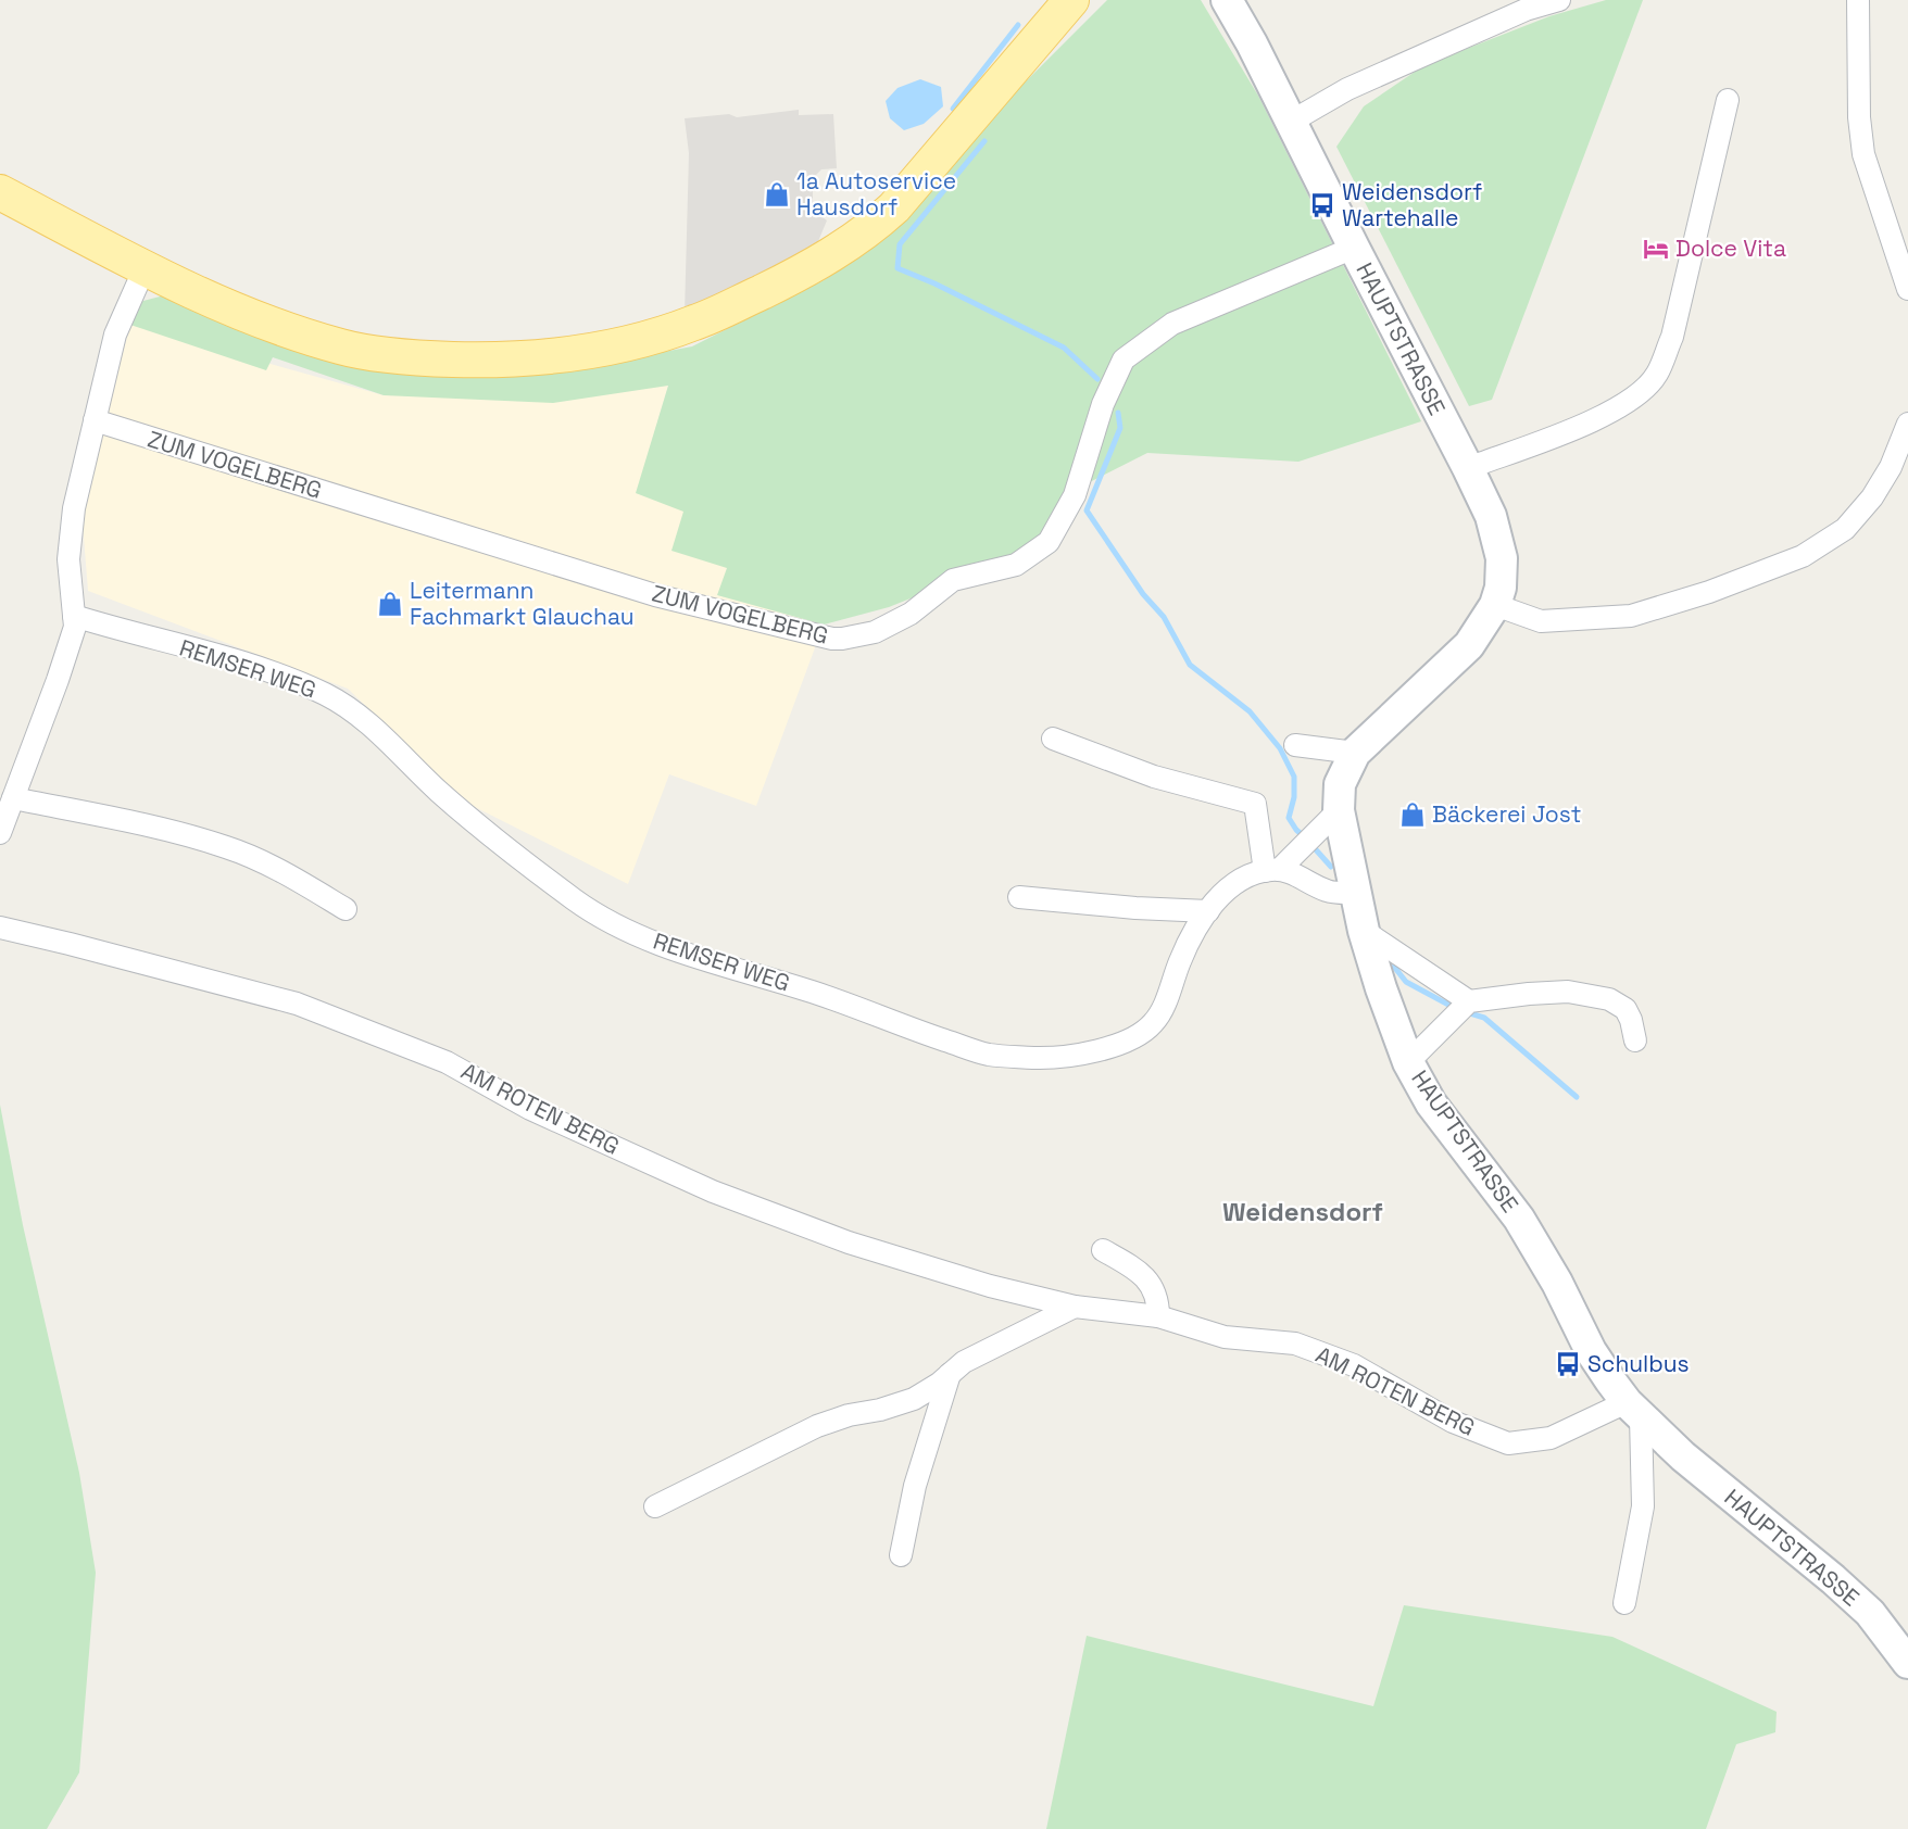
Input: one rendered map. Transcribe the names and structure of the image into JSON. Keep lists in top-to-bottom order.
{
  "streets": {
    "main road": ["HAUPTSTRASSE"],
    "street": ["ZUM VOGELBERG", "REMSER WEG", "AM ROTEN BERG"]
  },
  "crossings": [
    ["HAUPTSTRASSE", "ZUM VOGELBERG"],
    ["HAUPTSTRASSE", "AM ROTEN BERG"]
  ],
  "districts": ["Weidensdorf"],
  "places": {
    "shop": ["1a Autoservice Hausdorf", "Leitermann Fachmarkt Glauchau", "Bäckerei Jost"],
    "bus stop": ["Weidensdorf Wartehalle", "Schulbus"],
    "hotel": ["Dolce Vita"]
  }
}
